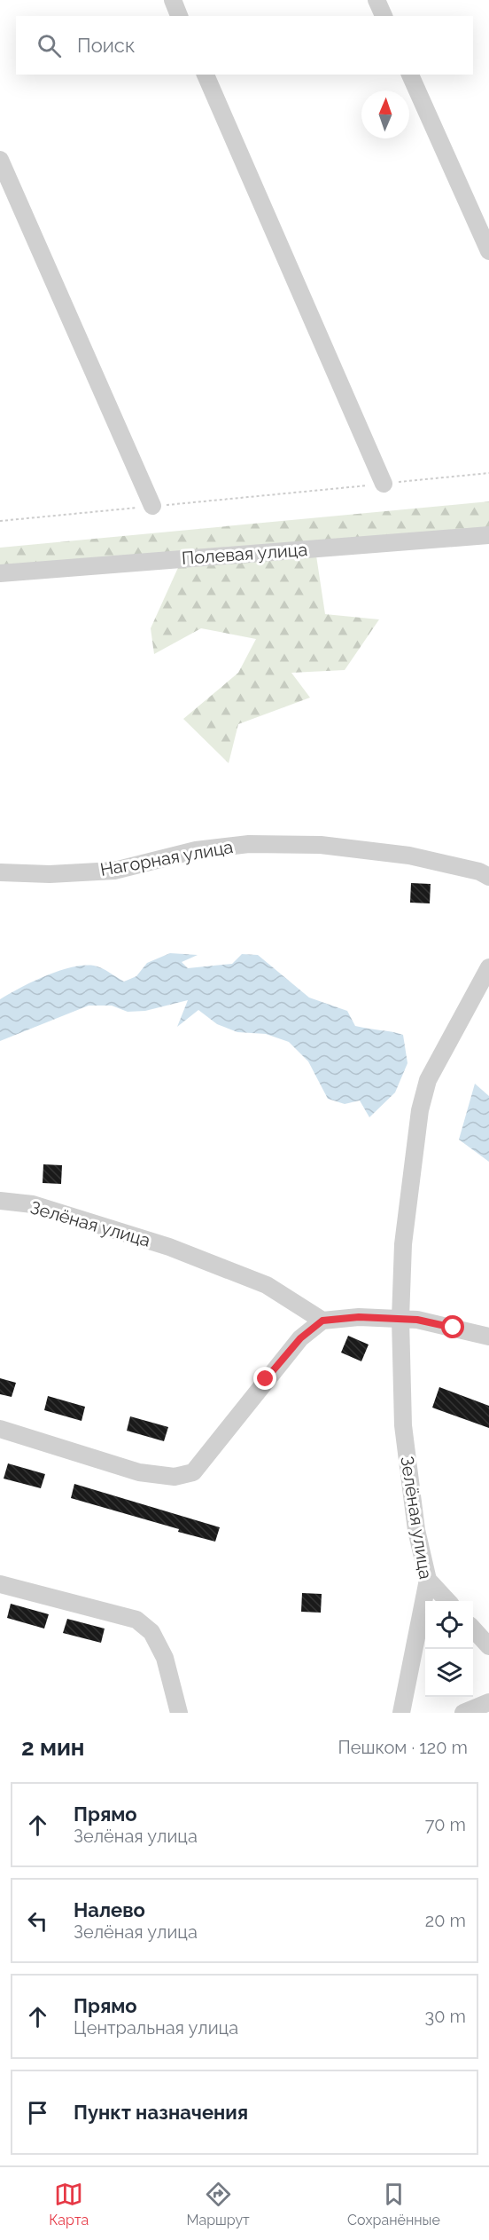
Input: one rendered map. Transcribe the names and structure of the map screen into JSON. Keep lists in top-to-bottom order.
{
  "streets": {
    "street": ["Полевая улица", "Нагорная улица", "Зелёная улица"]
  },
  "north": "top",
  "page": {
    "search": "Поиск",
    "heading": ["2 мин", "Пешком · 120 m"],
    "list": [
      ["Прямо", "Зелёная улица", "70 m"],
      ["Налево", "Зелёная улица", "20 m"],
      ["Прямо", "Центральная улица", "30 m"],
      "Пункт назначения"
    ],
    "nav": ["Карта", "Маршрут", "Сохранённые"]
  }
}
